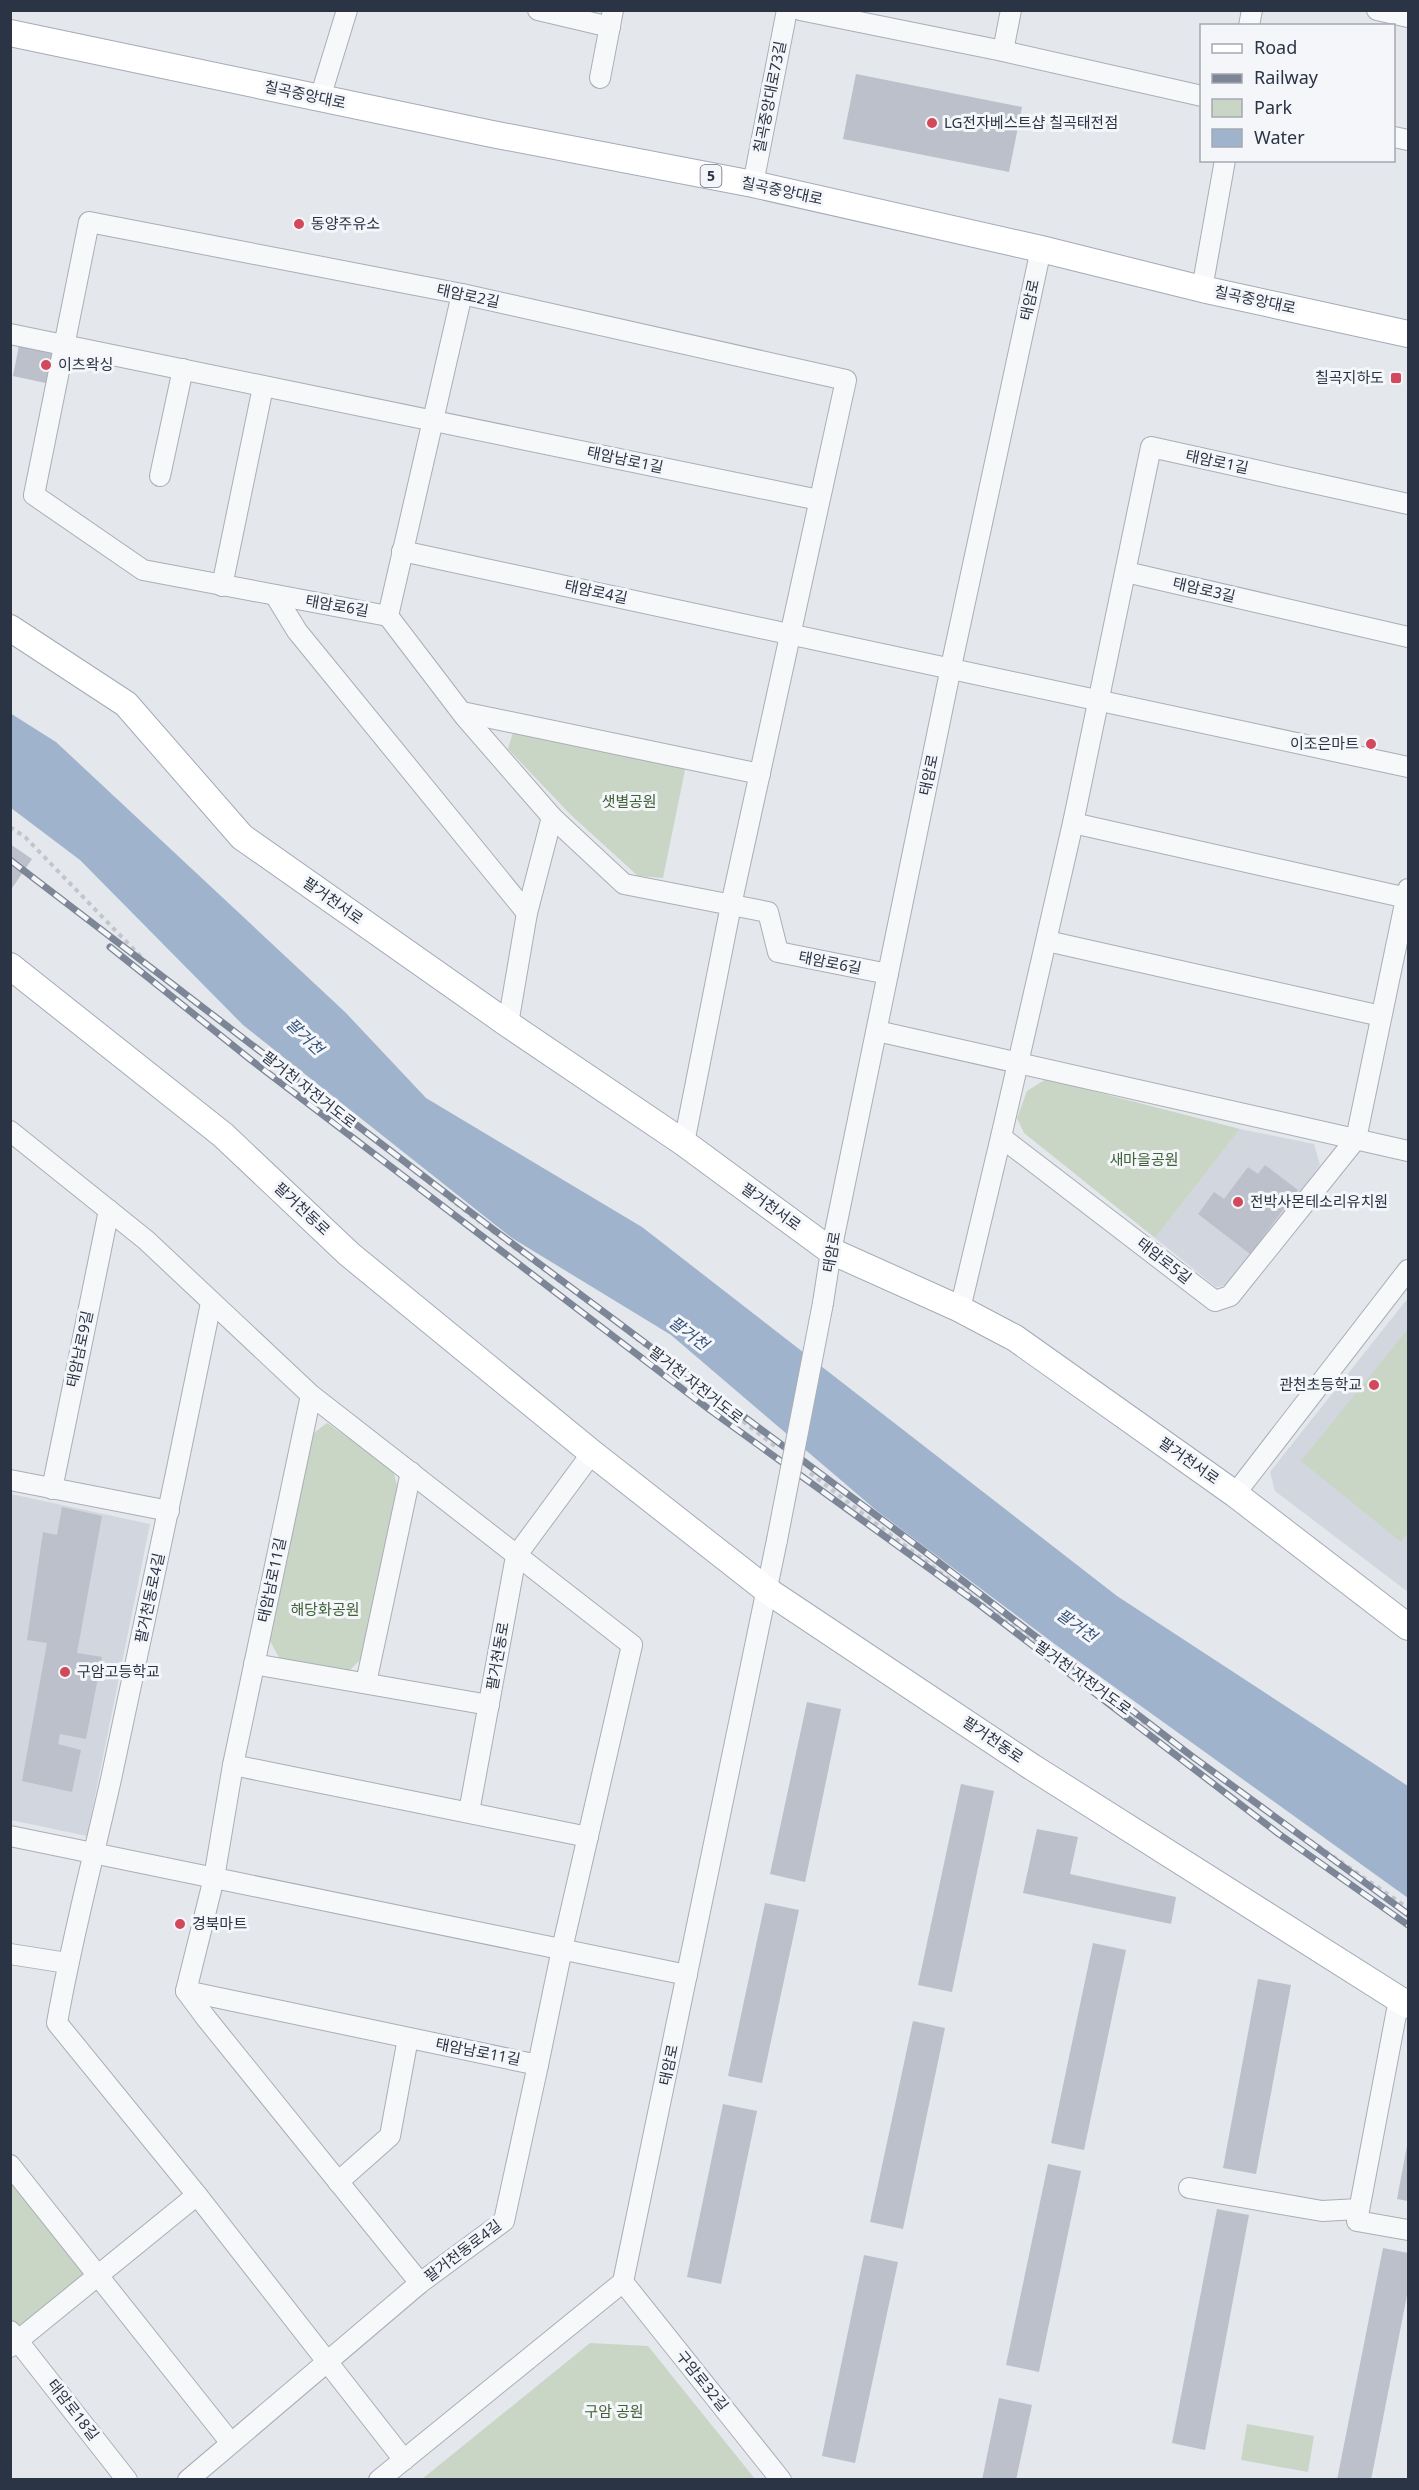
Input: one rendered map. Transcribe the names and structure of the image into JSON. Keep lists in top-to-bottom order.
{
  "streets": {
    "main road": [
      "칠곡중앙대로",
      "5",
      "팔거천서로",
      "팔거천동로"
    ],
    "street": [
      "칠곡중앙대로73길",
      "태암로2길",
      "태암로",
      "태암남로1길",
      "태암로1길",
      "태암로3길",
      "태암로4길",
      "태암로6길",
      "태암로5길",
      "태암남로9길",
      "태암남로11길",
      "팔거천동로4길",
      "구암로32길",
      "태암로18길"
    ],
    "path": ["팔거천 자전거도로"]
  },
  "crossings": [
    ["칠곡중앙대로", "칠곡중앙대로73길"],
    ["칠곡중앙대로", "태암로"],
    ["태암로2길", "태암남로1길"],
    ["태암로2길", "태암로6길"],
    ["태암로", "태암로4길"],
    ["태암로", "태암로6길"],
    ["태암로", "팔거천서로"],
    ["태암로", "팔거천동로"],
    ["태암로", "구암로32길"],
    ["태암남로1길", "태암로6길"],
    ["태암로1길", "태암로3길"],
    ["팔거천동로", "태암남로11길"],
    ["태암남로11길", "팔거천동로4길"]
  ],
  "water": ["팔거천"],
  "parks": [
    "샛별공원",
    "새마을공원",
    "해당화공원",
    "구암 공원"
  ],
  "places": {
    "other": [
      "LG전자베스트샵 칠곡태전점",
      "동양주유소",
      "이츠왁싱",
      "이조은마트",
      "전박사몬테소리유치원",
      "관천초등학교",
      "구암고등학교",
      "경북마트"
    ],
    "transit": ["칠곡지하도"]
  },
  "legend": [
    "Road",
    "Railway",
    "Park",
    "Water"
  ]
}
